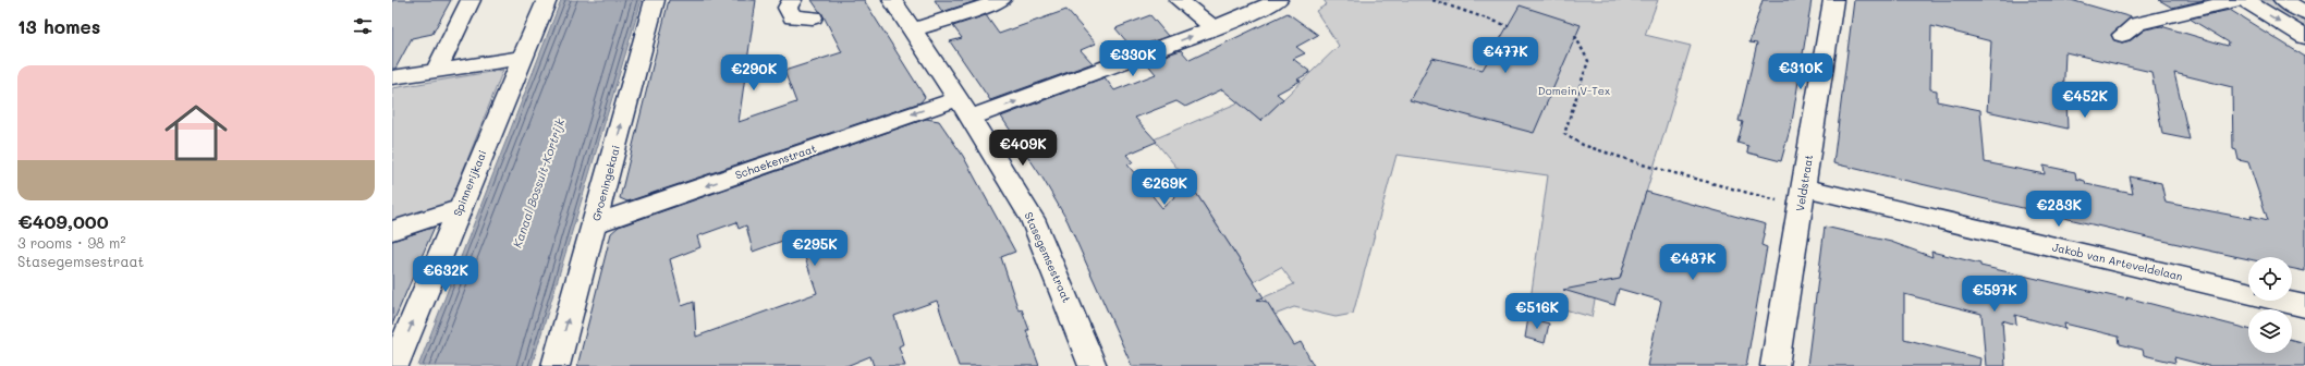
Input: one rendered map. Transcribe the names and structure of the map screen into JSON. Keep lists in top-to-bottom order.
{
  "streets": {
    "street": [
      "Schaekenstraat",
      "Spinnerijkaai",
      "Groeningekaai",
      "Veldstraat",
      "Stasegemsestraat",
      "Jakob van Arteveldelaan"
    ]
  },
  "crossings": [
    ["Schaekenstraat", "Groeningekaai"],
    ["Schaekenstraat", "Stasegemsestraat"],
    ["Veldstraat", "Jakob van Arteveldelaan"]
  ],
  "one_way": ["Schaekenstraat", "Spinnerijkaai", "Groeningekaai"],
  "water": ["Kanaal Bossuit-Kortrijk"],
  "parks": ["Domein V-Tex"],
  "page": {
    "heading": "13 homes",
    "price": [
      "€477K",
      "€330K",
      "€310K",
      "€290K",
      "€452K",
      "€409K",
      "€269K",
      "€283K",
      "€295K",
      "€487K",
      "€632K",
      "€597K",
      "€516K"
    ],
    "list": [
      {
        "name": "€409,000",
        "note": "3 rooms · 98 m² · Stasegemsestraat"
      }
    ]
  }
}
